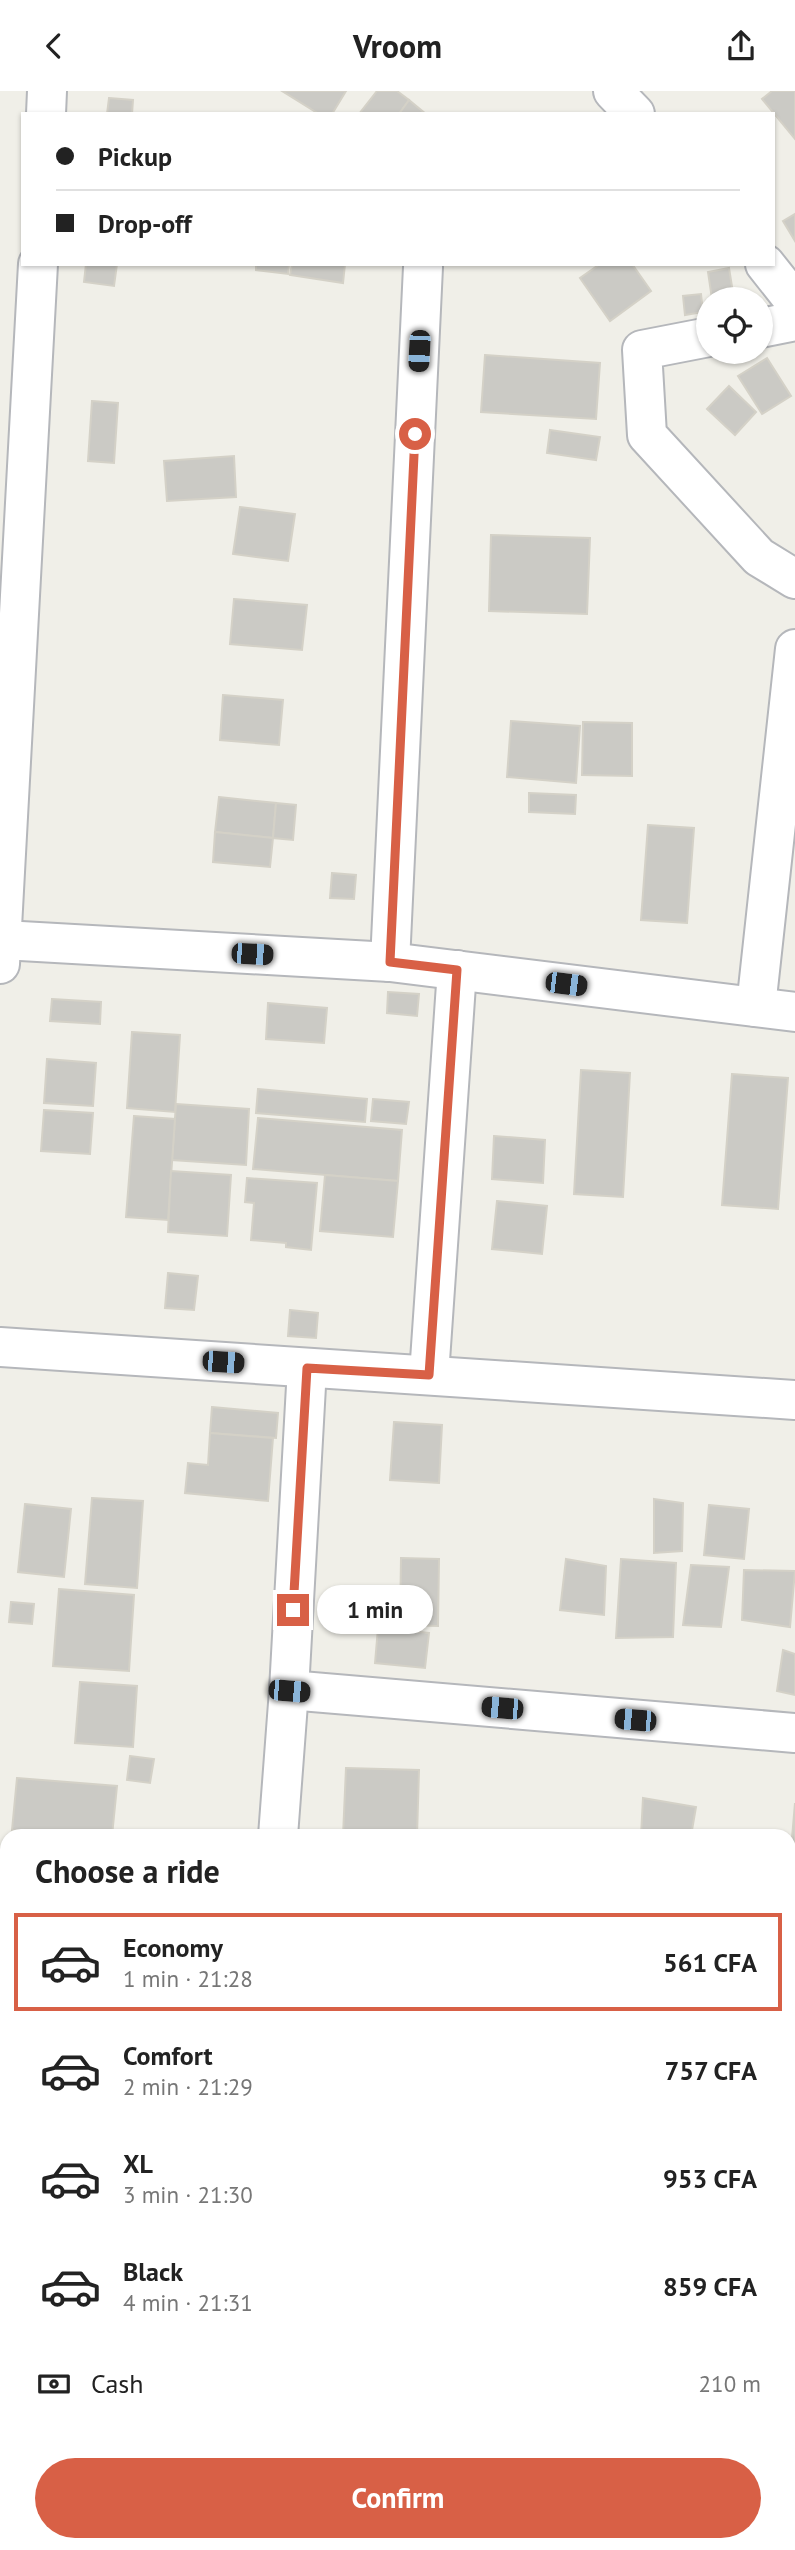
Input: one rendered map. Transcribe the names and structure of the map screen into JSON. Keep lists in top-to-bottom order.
{
  "page": {
    "header": "Vroom",
    "banner": ["Pickup", "Drop-off"],
    "bubble": "1 min",
    "heading": "Choose a ride",
    "list": [
      {
        "name": "Economy",
        "note": "1 min · 21:28",
        "value": "561 CFA"
      },
      {
        "name": "Comfort",
        "note": "2 min · 21:29",
        "value": "757 CFA"
      },
      {
        "name": "XL",
        "note": "3 min · 21:30",
        "value": "953 CFA"
      },
      {
        "name": "Black",
        "note": "4 min · 21:31",
        "value": "859 CFA"
      }
    ],
    "pay": ["Cash", "210 m"],
    "buttons": "Confirm"
  }
}
